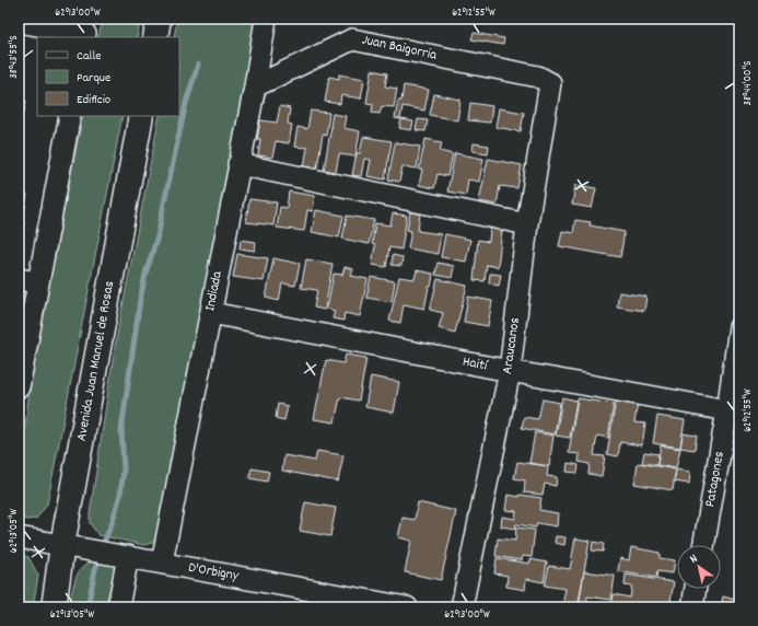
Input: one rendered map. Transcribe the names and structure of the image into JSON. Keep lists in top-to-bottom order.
{
  "streets": {
    "main road": ["Avenida Juan Manuel de Rosas"],
    "street": [
      "Juan Baigorria",
      "Indiada",
      "Araucanos",
      "Haití",
      "Patagones",
      "D'Orbigny"
    ]
  },
  "crossings": [
    ["Juan Baigorria", "Indiada"],
    ["Juan Baigorria", "Araucanos"],
    ["Indiada", "Haití"],
    ["Indiada", "D'Orbigny"],
    ["Araucanos", "Haití"],
    ["Avenida Juan Manuel de Rosas", "D'Orbigny"],
    ["Haití", "Patagones"]
  ],
  "legend": ["Calle", "Parque", "Edificio"],
  "north": "top left",
  "coordinates": [
    "62°13'00\"W",
    "62°12'55\"W",
    "38°43'55\"S",
    "38°44'00\"S",
    "62°13'05\"W"
  ]
}
